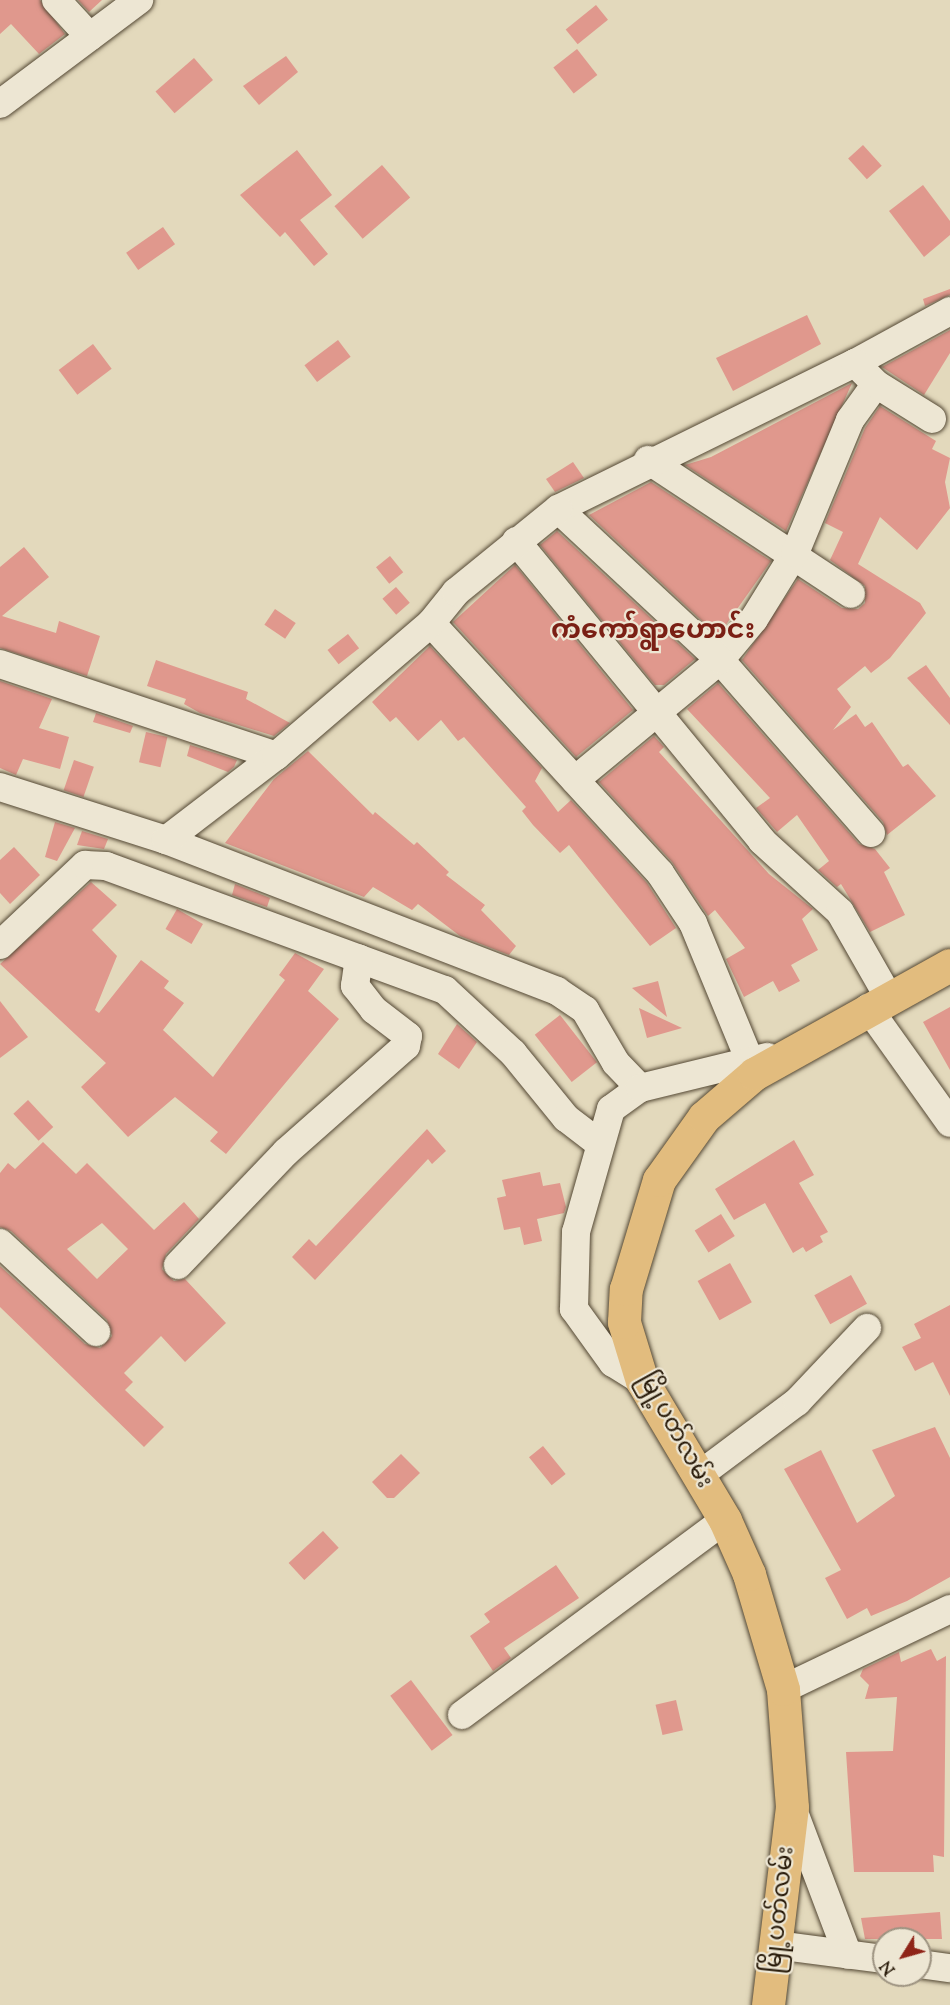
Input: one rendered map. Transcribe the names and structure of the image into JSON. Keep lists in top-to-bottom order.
{
  "streets": {
    "main road": ["မြို့ပတ်လမ်း"]
  },
  "districts": ["ကံကော်ရွာဟောင်း"],
  "north": "bottom left"
}
